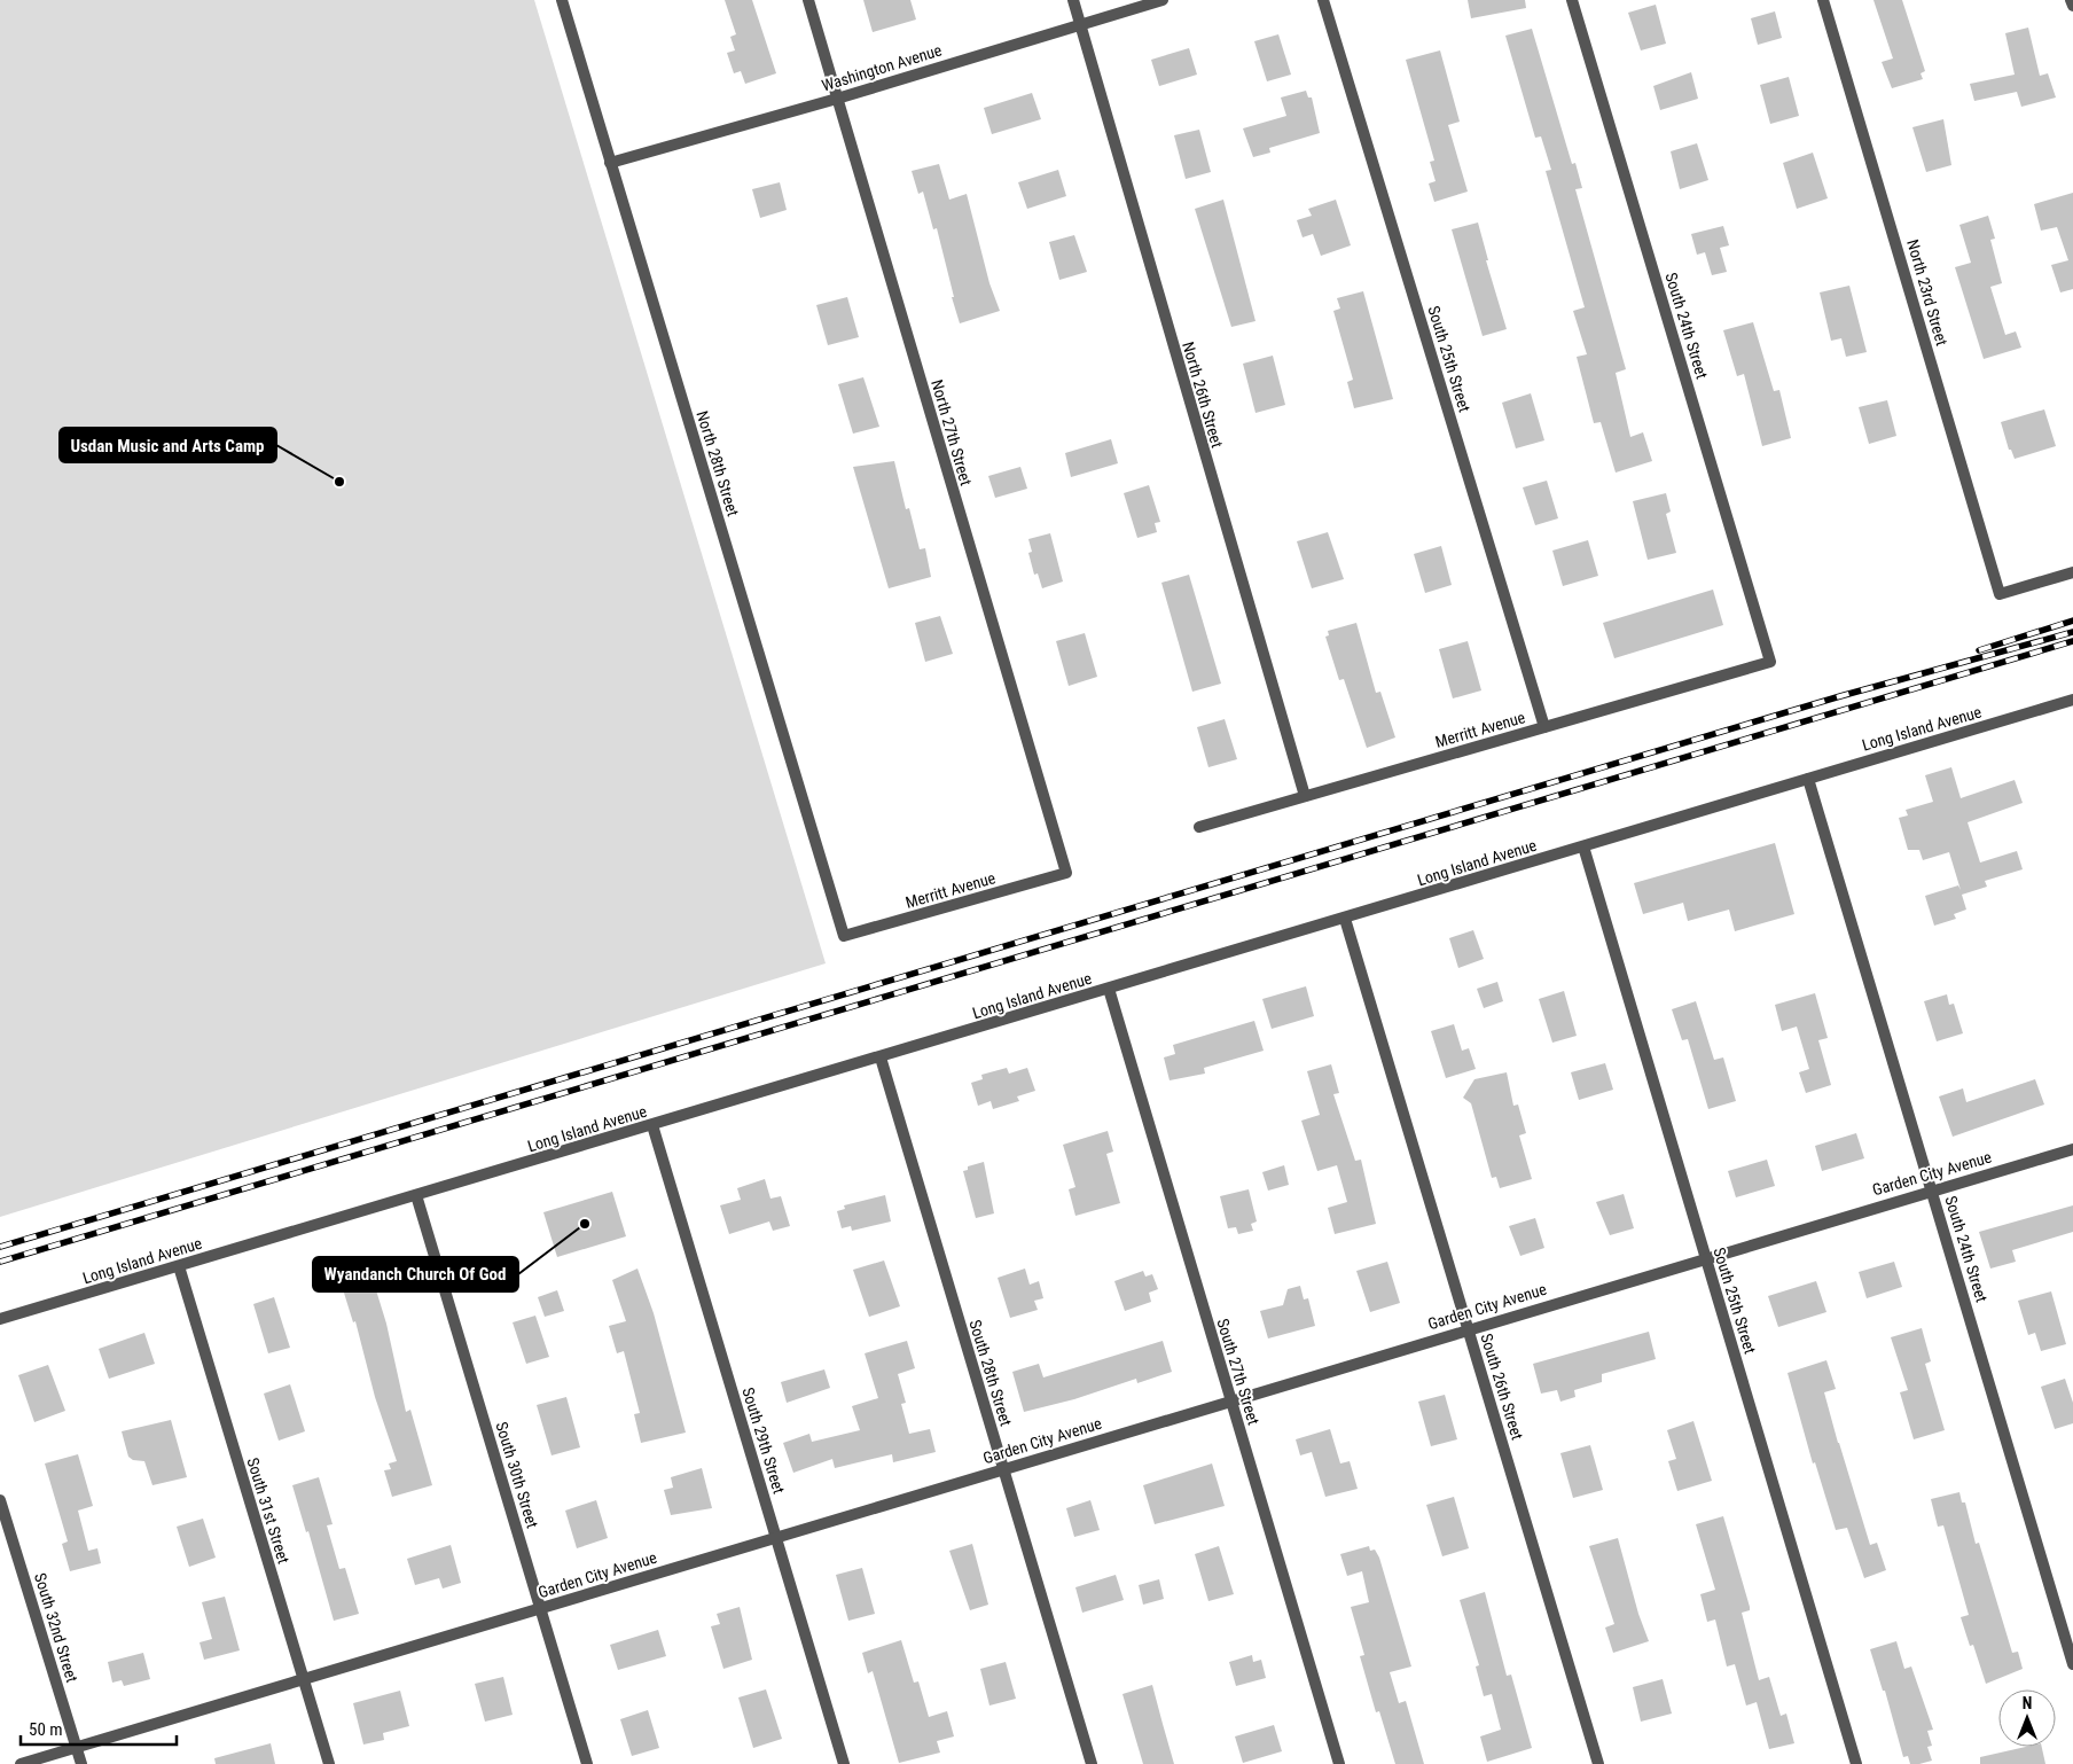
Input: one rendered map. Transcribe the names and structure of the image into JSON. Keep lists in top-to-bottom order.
{
  "streets": {
    "street": [
      "Washington Avenue",
      "North 23rd Street",
      "South 24th Street",
      "South 25th Street",
      "North 26th Street",
      "North 27th Street",
      "North 28th Street",
      "Long Island Avenue",
      "Merritt Avenue",
      "Garden City Avenue",
      "South 27th Street",
      "South 28th Street",
      "South 26th Street",
      "South 29th Street",
      "South 30th Street",
      "South 31st Street",
      "South 32nd Street"
    ]
  },
  "crossings": [
    ["Washington Avenue", "North 26th Street"],
    ["Washington Avenue", "North 27th Street"],
    ["Washington Avenue", "North 28th Street"],
    ["South 24th Street", "Long Island Avenue"],
    ["South 24th Street", "Merritt Avenue"],
    ["South 24th Street", "Garden City Avenue"],
    ["South 25th Street", "Long Island Avenue"],
    ["South 25th Street", "Merritt Avenue"],
    ["South 25th Street", "Garden City Avenue"],
    ["North 26th Street", "Merritt Avenue"],
    ["North 27th Street", "Merritt Avenue"],
    ["North 28th Street", "Merritt Avenue"],
    ["Long Island Avenue", "South 27th Street"],
    ["Long Island Avenue", "South 28th Street"],
    ["Long Island Avenue", "South 26th Street"],
    ["Long Island Avenue", "South 29th Street"],
    ["Long Island Avenue", "South 30th Street"],
    ["Long Island Avenue", "South 31st Street"],
    ["Garden City Avenue", "South 27th Street"],
    ["Garden City Avenue", "South 28th Street"],
    ["Garden City Avenue", "South 26th Street"],
    ["Garden City Avenue", "South 29th Street"],
    ["Garden City Avenue", "South 30th Street"],
    ["Garden City Avenue", "South 31st Street"],
    ["Garden City Avenue", "South 32nd Street"]
  ],
  "places": ["Usdan Music and Arts Camp", "Wyandanch Church Of God"],
  "scale_bar": "50 m",
  "north": "top"
}
